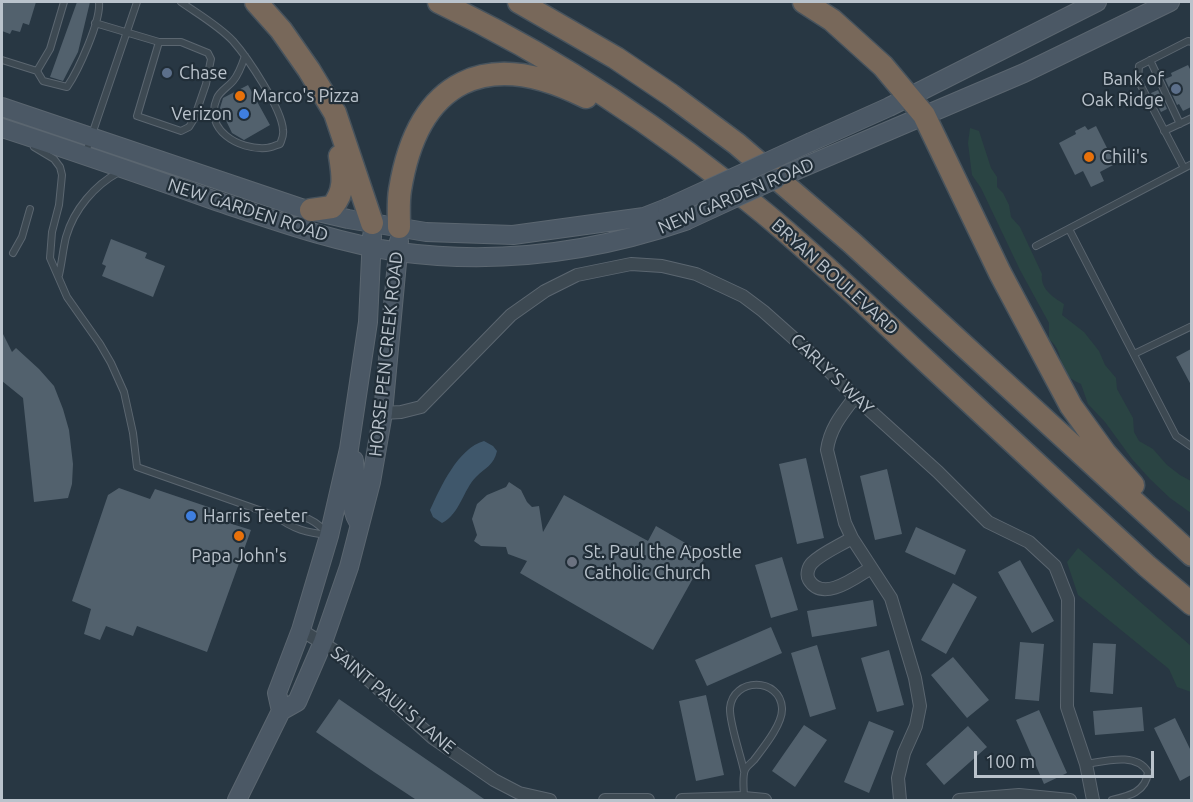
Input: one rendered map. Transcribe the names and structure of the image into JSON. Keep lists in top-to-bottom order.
{
  "streets": {
    "highway": ["BRYAN BOULEVARD"],
    "main road": ["NEW GARDEN ROAD", "HORSE PEN CREEK ROAD"],
    "street": ["CARLY'S WAY", "SAINT PAUL'S LANE"]
  },
  "crossings": [
    ["NEW GARDEN ROAD", "HORSE PEN CREEK ROAD"],
    ["HORSE PEN CREEK ROAD", "CARLY'S WAY"],
    ["HORSE PEN CREEK ROAD", "SAINT PAUL'S LANE"]
  ],
  "places": [
    "Chase",
    "Bank of Oak Ridge",
    "Marco's Pizza",
    "Verizon",
    "Chili's",
    "Harris Teeter",
    "Papa John's",
    "St. Paul the Apostle Catholic Church"
  ],
  "scale_bar": "100 m"
}
